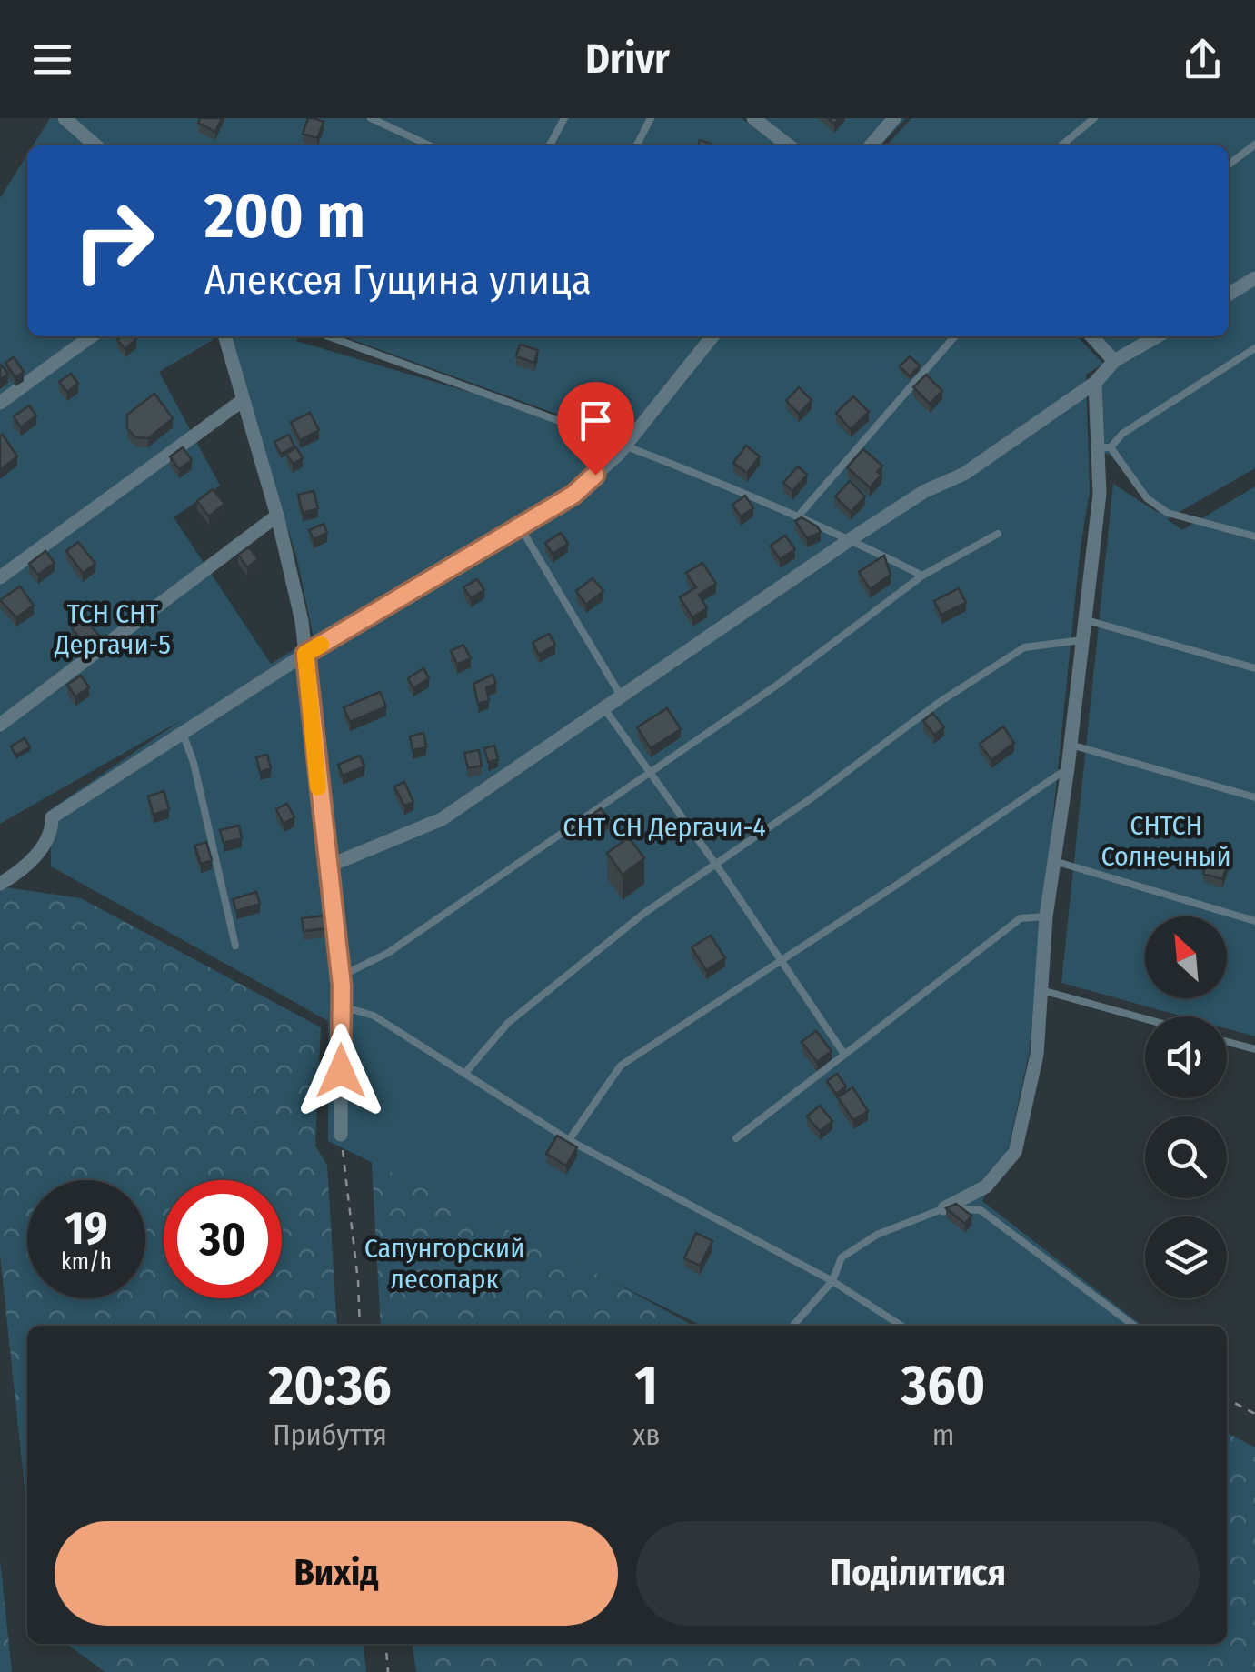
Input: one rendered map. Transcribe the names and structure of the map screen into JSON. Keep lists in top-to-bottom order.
{
  "parks": [
    "ТСН СНТ Дергачи-5",
    "СНТСН Солнечный",
    "СНТ СН Дергачи-4",
    "Сапунгорский лесопарк"
  ],
  "north": "top left",
  "page": {
    "header": "Drivr",
    "turn": ["200 m", "Алексея Гущина улица"],
    "speed": "19 km/h",
    "limit": "30",
    "eta": [
      "20:36",
      "Прибуття",
      "1",
      "хв",
      "360",
      "m"
    ],
    "buttons": ["Вихід", "Поділитися"]
  }
}
